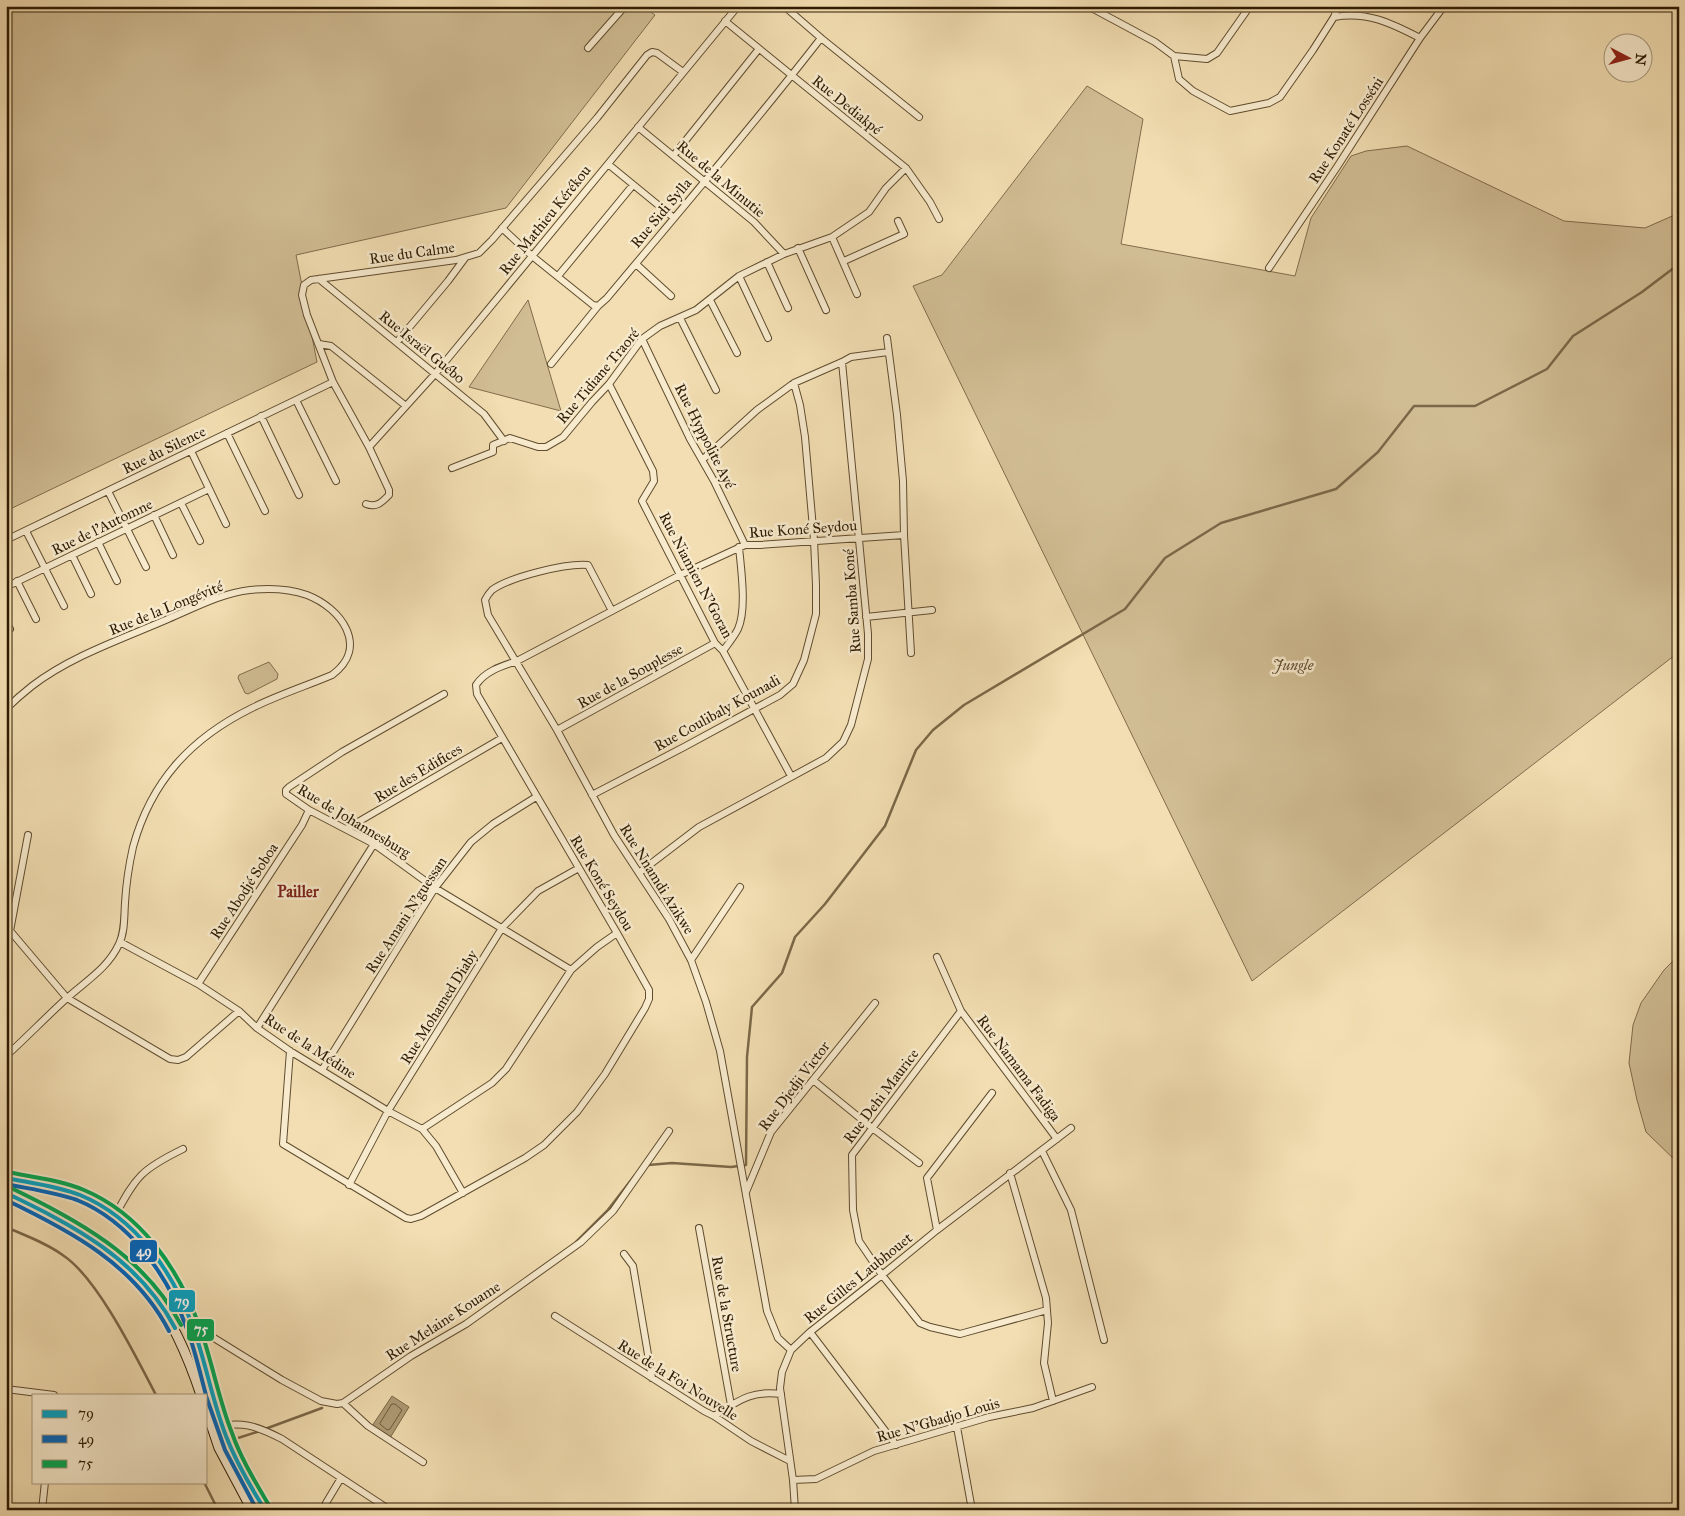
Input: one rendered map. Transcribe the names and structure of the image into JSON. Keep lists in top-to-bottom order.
{
  "streets": {
    "street": [
      "Rue Dediakpé",
      "Rue Konaté Losséni",
      "Rue de la Minutie",
      "Rue Sidi Sylla",
      "Rue Mathieu Kérékou",
      "Rue du Calme",
      "Rue Israël Guébo",
      "Rue Tidiane Traoré",
      "Rue Hyppolite Ayé",
      "Rue du Silence",
      "Rue de l'Automne",
      "Rue Koné Seydou",
      "Rue Niamien N'Goran",
      "Rue Samba Koné",
      "Rue de la Longévité",
      "Rue de la Souplesse",
      "Rue Coulibaly Kounadi",
      "Rue des Edifices",
      "Rue de Johannesburg",
      "Rue Nnamdi Azikwe",
      "Rue Abodjé Soboa",
      "Rue Amani N'guessan",
      "Rue Mohamed Diaby",
      "Rue de la Médine",
      "Rue Namama Fadiga",
      "Rue Djedji Victor",
      "Rue Dehi Maurice",
      "Rue Gilles Laubhouet",
      "Rue de la Structure",
      "Rue Melaine Kouame",
      "Rue de la Foi Nouvelle",
      "Rue N'Gbadjo Louis"
    ]
  },
  "crossings": [
    ["Rue Dediakpé", "Rue Sidi Sylla"],
    ["Rue Dediakpé", "Rue Mathieu Kérékou"],
    ["Rue Dediakpé", "Rue Tidiane Traoré"],
    ["Rue de la Minutie", "Rue Sidi Sylla"],
    ["Rue de la Minutie", "Rue Mathieu Kérékou"],
    ["Rue de la Minutie", "Rue Tidiane Traoré"],
    ["Rue Mathieu Kérékou", "Rue du Calme"],
    ["Rue Mathieu Kérékou", "Rue Israël Guébo"],
    ["Rue du Calme", "Rue Israël Guébo"],
    ["Rue Israël Guébo", "Rue Tidiane Traoré"],
    ["Rue Tidiane Traoré", "Rue Hyppolite Ayé"],
    ["Rue Tidiane Traoré", "Rue Niamien N'Goran"],
    ["Rue Hyppolite Ayé", "Rue Koné Seydou"],
    ["Rue Koné Seydou", "Rue Niamien N'Goran"],
    ["Rue Koné Seydou", "Rue Samba Koné"],
    ["Rue Koné Seydou", "Rue Coulibaly Kounadi"],
    ["Rue Koné Seydou", "Rue des Edifices"],
    ["Rue Koné Seydou", "Rue Nnamdi Azikwe"],
    ["Rue Koné Seydou", "Rue Amani N'guessan"],
    ["Rue Koné Seydou", "Rue Mohamed Diaby"],
    ["Rue Koné Seydou", "Rue de la Médine"],
    ["Rue Niamien N'Goran", "Rue Samba Koné"],
    ["Rue Niamien N'Goran", "Rue de la Souplesse"],
    ["Rue Niamien N'Goran", "Rue Coulibaly Kounadi"],
    ["Rue Samba Koné", "Rue Nnamdi Azikwe"],
    ["Rue de la Longévité", "Rue de la Médine"],
    ["Rue de la Souplesse", "Rue Nnamdi Azikwe"],
    ["Rue Coulibaly Kounadi", "Rue Nnamdi Azikwe"],
    ["Rue des Edifices", "Rue de Johannesburg"],
    ["Rue de Johannesburg", "Rue Abodjé Soboa"],
    ["Rue de Johannesburg", "Rue Amani N'guessan"],
    ["Rue de Johannesburg", "Rue Mohamed Diaby"],
    ["Rue Nnamdi Azikwe", "Rue Djedji Victor"],
    ["Rue Nnamdi Azikwe", "Rue Gilles Laubhouet"],
    ["Rue Abodjé Soboa", "Rue de la Médine"],
    ["Rue Amani N'guessan", "Rue de la Médine"],
    ["Rue Mohamed Diaby", "Rue de la Médine"],
    ["Rue Namama Fadiga", "Rue Dehi Maurice"],
    ["Rue Namama Fadiga", "Rue Gilles Laubhouet"],
    ["Rue Dehi Maurice", "Rue Gilles Laubhouet"],
    ["Rue Gilles Laubhouet", "Rue de la Foi Nouvelle"],
    ["Rue Gilles Laubhouet", "Rue N'Gbadjo Louis"]
  ],
  "districts": ["Pailler"],
  "parks": ["Jungle"],
  "lines": ["transit line 75", "transit line 79", "transit line 49"],
  "legend": ["79", "49", "75"],
  "north": "right"
}
